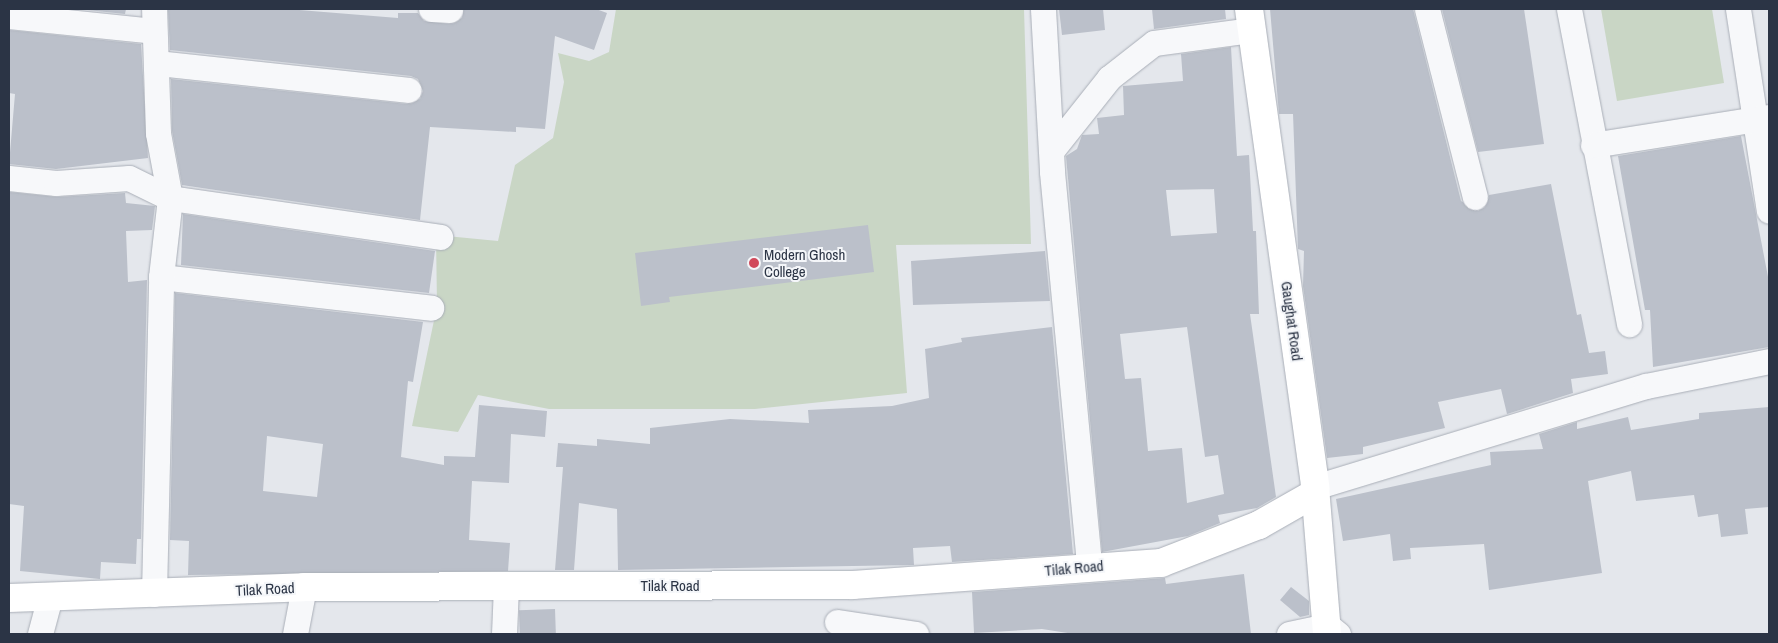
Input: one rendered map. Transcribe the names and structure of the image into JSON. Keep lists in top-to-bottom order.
{
  "streets": {
    "main road": ["Gaughat Road", "Tilak Road"]
  },
  "crossings": [
    ["Gaughat Road", "Tilak Road"]
  ],
  "places": ["Modern Ghosh College"]
}
